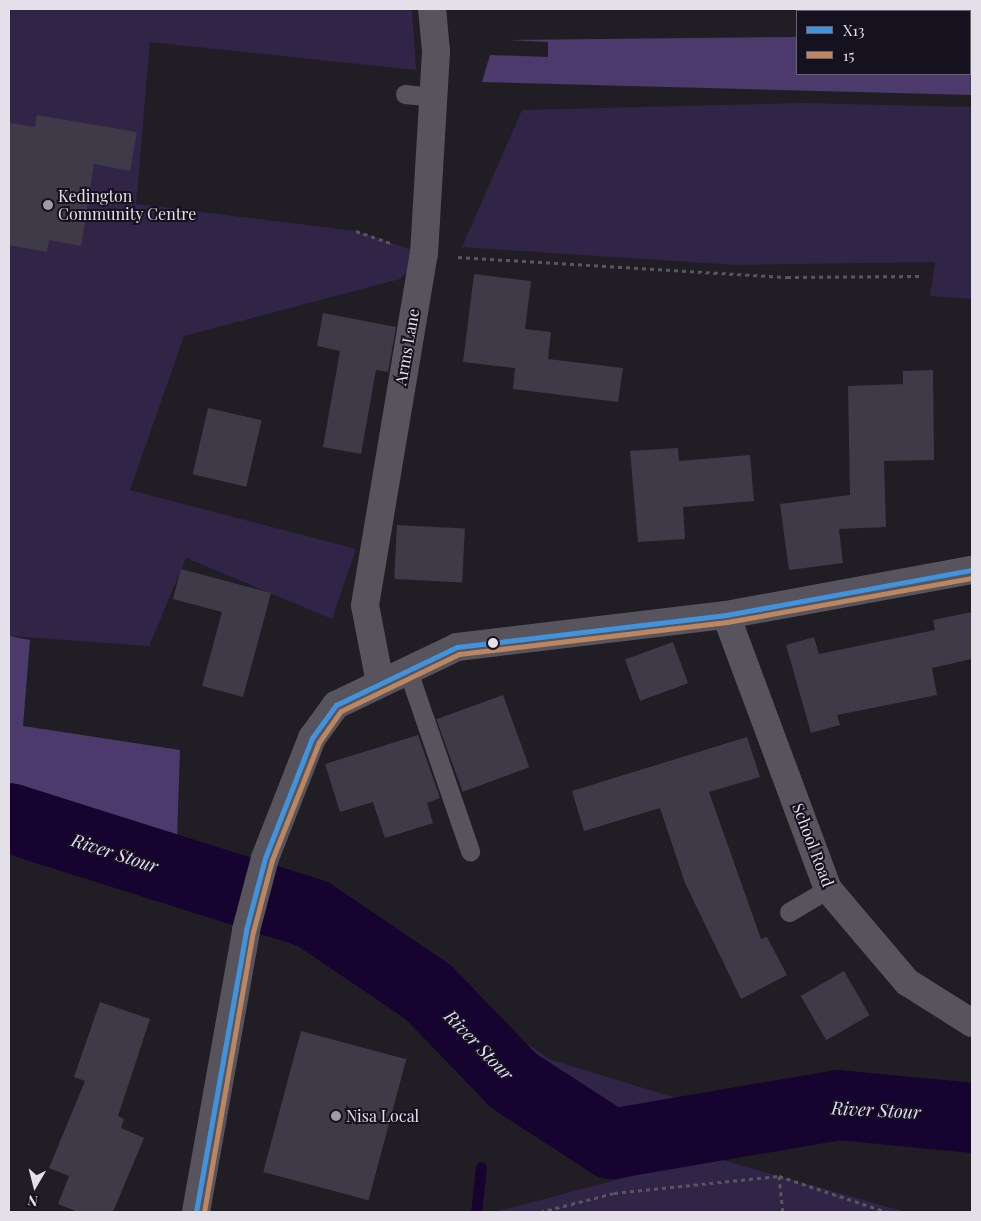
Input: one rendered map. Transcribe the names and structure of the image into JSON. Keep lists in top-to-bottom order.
{
  "streets": {
    "street": ["Arms Lane", "School Road"]
  },
  "water": ["River Stour"],
  "places": ["Kedington Community Centre", "Nisa Local"],
  "lines": ["transit line X13", "transit line 15"],
  "legend": ["X13", "15"],
  "north": "bottom"
}
